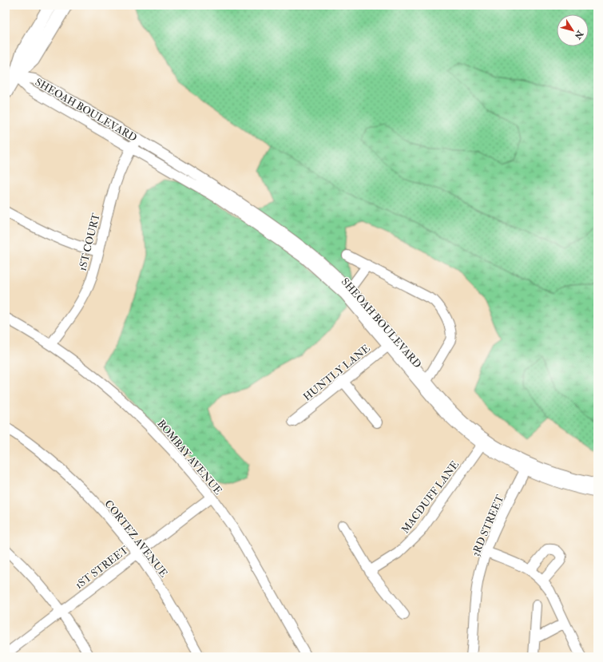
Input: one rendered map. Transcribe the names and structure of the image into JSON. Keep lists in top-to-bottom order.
{
  "streets": {
    "street": [
      "SHEOAH BOULEVARD",
      "1ST COURT",
      "HUNTLY LANE",
      "BOMBAY AVENUE",
      "MACDUFF LANE",
      "3RD STREET",
      "CORTEZ AVENUE",
      "1ST STREET"
    ]
  },
  "crossings": [
    ["SHEOAH BOULEVARD", "1ST COURT"],
    ["SHEOAH BOULEVARD", "HUNTLY LANE"],
    ["SHEOAH BOULEVARD", "MACDUFF LANE"],
    ["SHEOAH BOULEVARD", "3RD STREET"],
    ["1ST COURT", "BOMBAY AVENUE"],
    ["BOMBAY AVENUE", "1ST STREET"],
    ["CORTEZ AVENUE", "1ST STREET"]
  ],
  "north": "bottom right"
}
